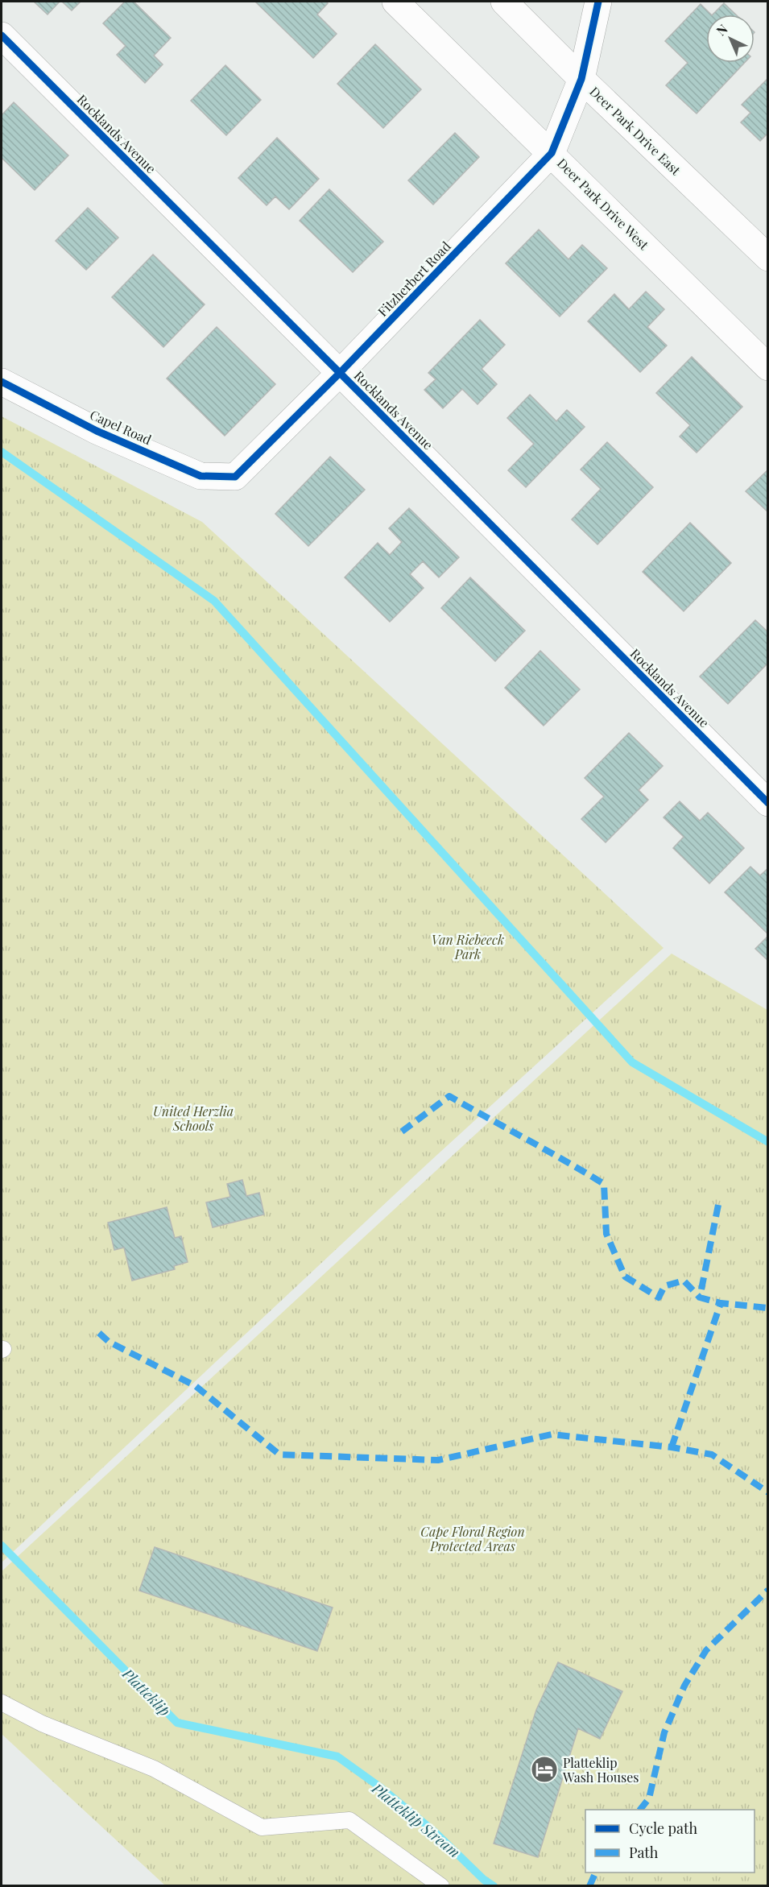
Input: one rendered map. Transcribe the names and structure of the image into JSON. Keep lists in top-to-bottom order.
{
  "streets": {
    "street": [
      "Deer Park Drive East",
      "Rocklands Avenue",
      "Deer Park Drive West",
      "Fitzherbert Road",
      "Capel Road"
    ]
  },
  "crossings": [
    ["Deer Park Drive East", "Fitzherbert Road"],
    ["Rocklands Avenue", "Fitzherbert Road"],
    ["Deer Park Drive West", "Fitzherbert Road"],
    ["Fitzherbert Road", "Capel Road"]
  ],
  "water": ["Platteklip", "Platteklip Stream"],
  "parks": ["Van Riebeeck Park", "United Herzlia Schools", "Cape Floral Region Protected Areas"],
  "places": {
    "hotel": ["Platteklip Wash Houses"]
  },
  "legend": ["Cycle path", "Path"],
  "north": "top left"
}
